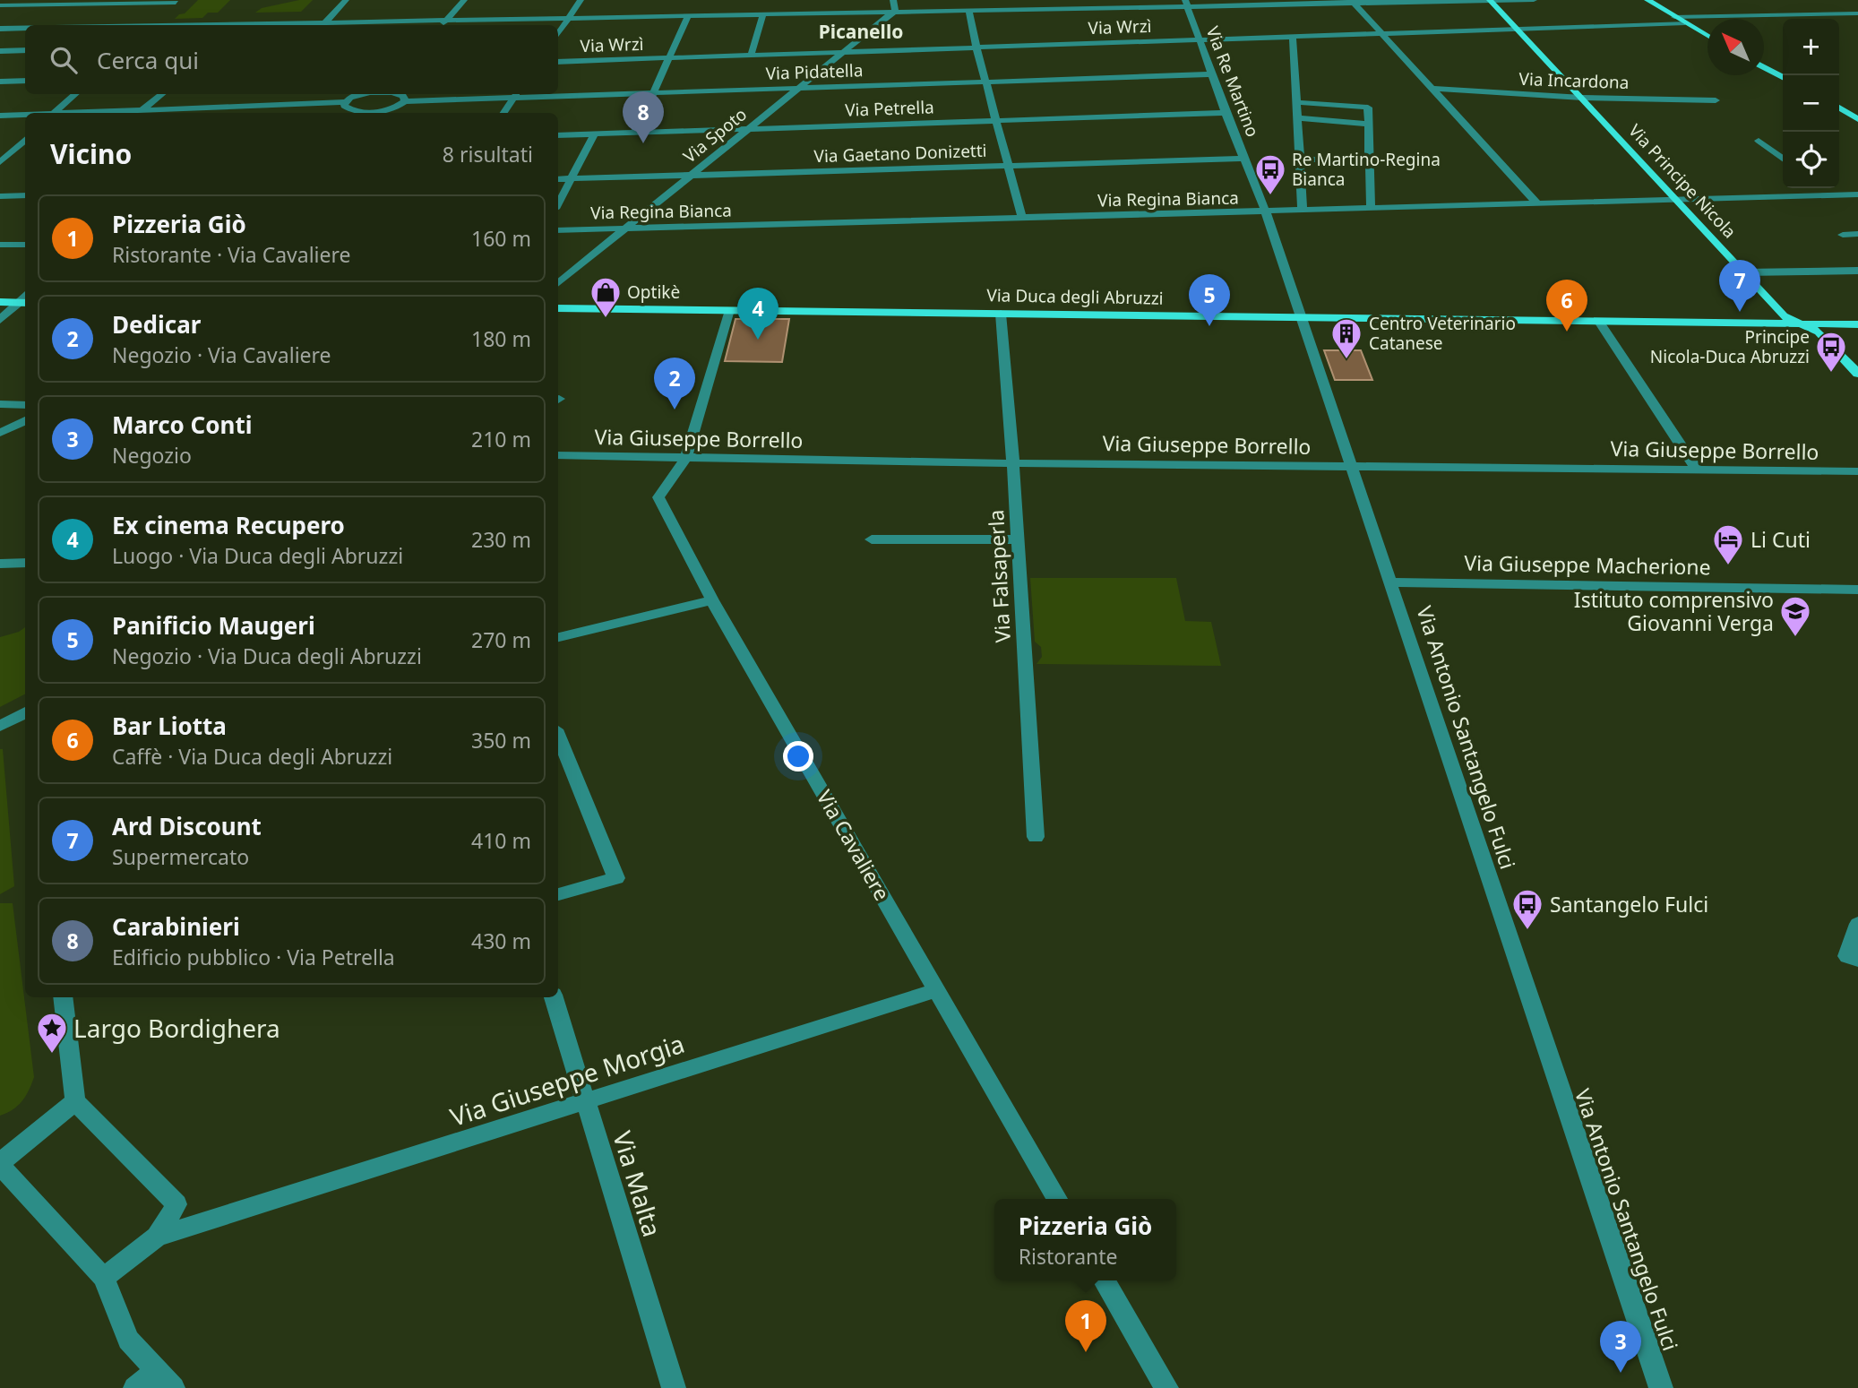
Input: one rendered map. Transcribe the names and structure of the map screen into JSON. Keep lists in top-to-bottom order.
{
  "streets": {
    "main road": ["Via Principe Nicola", "Via Duca degli Abruzzi"],
    "street": [
      "Via Wrzì",
      "Via Pidatella",
      "Via Incardona",
      "Via Re Martino",
      "Via Petrella",
      "Via Spoto",
      "Via Gaetano Donizetti",
      "Via Regina Bianca",
      "Via Giuseppe Borrello",
      "Via Giuseppe Macherione",
      "Via Falsaperla",
      "Via Antonio Santangelo Fulci",
      "Via Cavaliere",
      "Via Giuseppe Morgia",
      "Via Malta"
    ]
  },
  "crossings": [
    ["Via Wrzì", "Via Re Martino"],
    ["Via Wrzì", "Via Spoto"],
    ["Via Wrzì", "Via Principe Nicola"],
    ["Via Pidatella", "Via Re Martino"],
    ["Via Pidatella", "Via Spoto"],
    ["Via Incardona", "Via Principe Nicola"],
    ["Via Re Martino", "Via Petrella"],
    ["Via Re Martino", "Via Gaetano Donizetti"],
    ["Via Re Martino", "Via Regina Bianca"],
    ["Via Re Martino", "Via Duca degli Abruzzi"],
    ["Via Re Martino", "Via Antonio Santangelo Fulci"],
    ["Via Petrella", "Via Spoto"],
    ["Via Spoto", "Via Gaetano Donizetti"],
    ["Via Spoto", "Via Regina Bianca"],
    ["Via Principe Nicola", "Via Regina Bianca"],
    ["Via Principe Nicola", "Via Duca degli Abruzzi"],
    ["Via Duca degli Abruzzi", "Via Falsaperla"],
    ["Via Duca degli Abruzzi", "Via Antonio Santangelo Fulci"],
    ["Via Duca degli Abruzzi", "Via Cavaliere"],
    ["Via Giuseppe Borrello", "Via Falsaperla"],
    ["Via Giuseppe Borrello", "Via Antonio Santangelo Fulci"],
    ["Via Giuseppe Borrello", "Via Cavaliere"],
    ["Via Giuseppe Macherione", "Via Antonio Santangelo Fulci"],
    ["Via Cavaliere", "Via Giuseppe Morgia"],
    ["Via Giuseppe Morgia", "Via Malta"]
  ],
  "districts": ["Picanello"],
  "places": {
    "bus stop": ["Re Martino-Regina Bianca", "Principe Nicola-Duca Abruzzi", "Santangelo Fulci"],
    "shop": ["Optikè"],
    "building": ["Centro Veterinario Catanese"],
    "hotel": ["Li Cuti"],
    "school or university": ["Istituto comprensivo Giovanni Verga"],
    "place": ["Largo Bordighera"]
  },
  "north": "top left",
  "page": {
    "map_buttons": ["+", "−"],
    "search": "Cerca qui",
    "pins": [
      "8",
      "7",
      "5",
      "6",
      "4",
      "2",
      "1",
      "3"
    ],
    "heading": ["Vicino", "8 risultati"],
    "list": [
      {
        "mark": "1",
        "name": "Pizzeria Giò",
        "note": "Ristorante · Via Cavaliere",
        "value": "160 m"
      },
      {
        "mark": "2",
        "name": "Dedicar",
        "note": "Negozio · Via Cavaliere",
        "value": "180 m"
      },
      {
        "mark": "3",
        "name": "Marco Conti",
        "note": "Negozio",
        "value": "210 m"
      },
      {
        "mark": "4",
        "name": "Ex cinema Recupero",
        "note": "Luogo · Via Duca degli Abruzzi",
        "value": "230 m"
      },
      {
        "mark": "5",
        "name": "Panificio Maugeri",
        "note": "Negozio · Via Duca degli Abruzzi",
        "value": "270 m"
      },
      {
        "mark": "6",
        "name": "Bar Liotta",
        "note": "Caffè · Via Duca degli Abruzzi",
        "value": "350 m"
      },
      {
        "mark": "7",
        "name": "Ard Discount",
        "note": "Supermercato",
        "value": "410 m"
      },
      {
        "mark": "8",
        "name": "Carabinieri",
        "note": "Edificio pubblico · Via Petrella",
        "value": "430 m"
      }
    ],
    "popup": ["Pizzeria Giò", "Ristorante"]
  }
}
